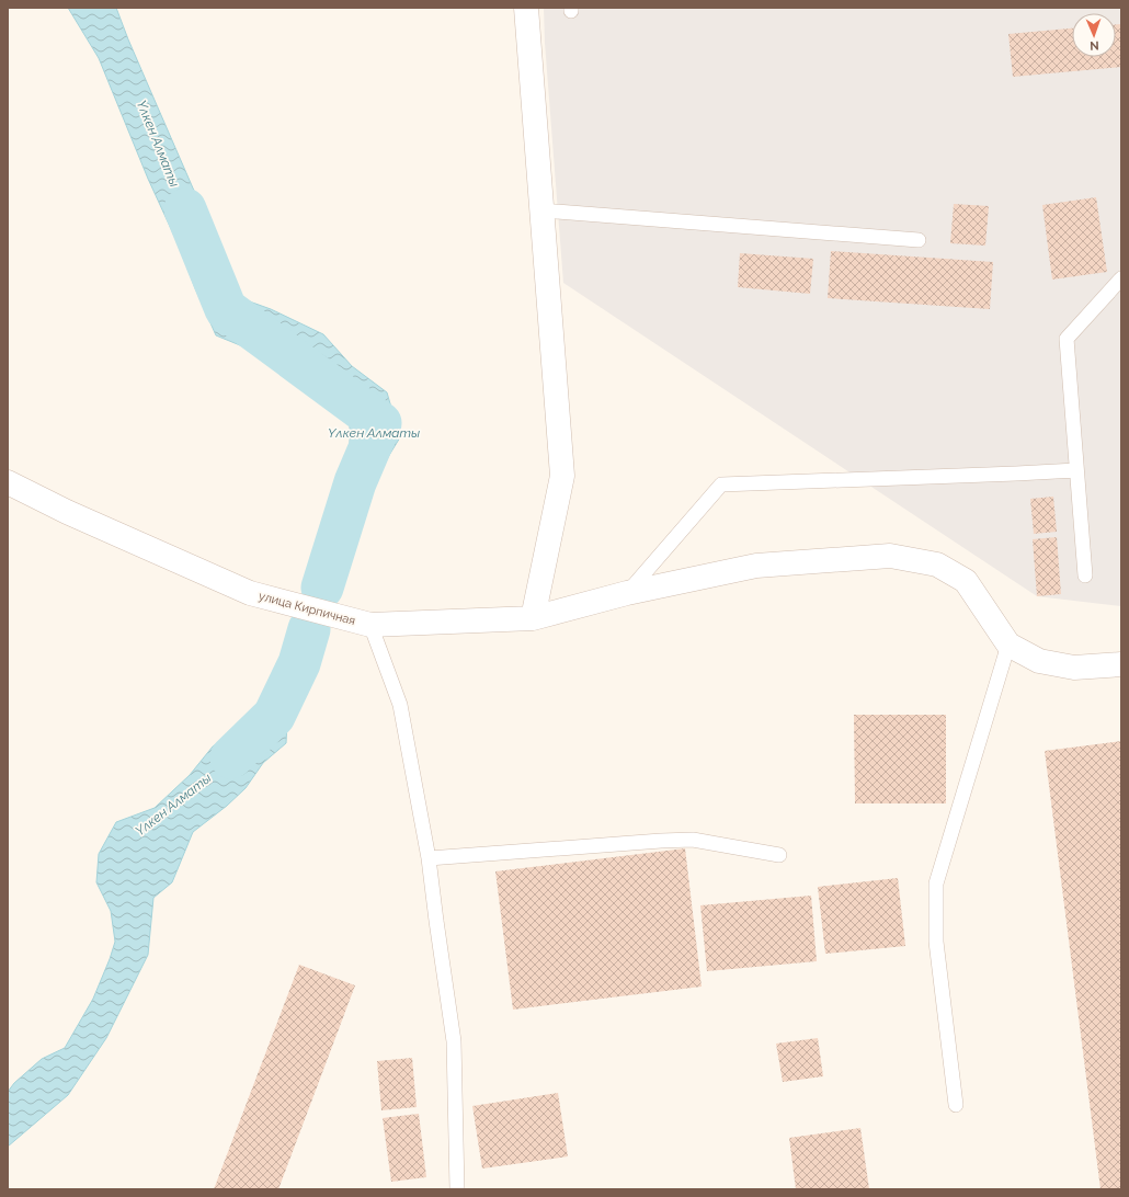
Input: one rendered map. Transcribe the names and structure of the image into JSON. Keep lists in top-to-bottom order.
{
  "streets": {
    "street": ["улица Кирпичная"]
  },
  "water": ["Үлкен Алматы"],
  "north": "bottom"
}
